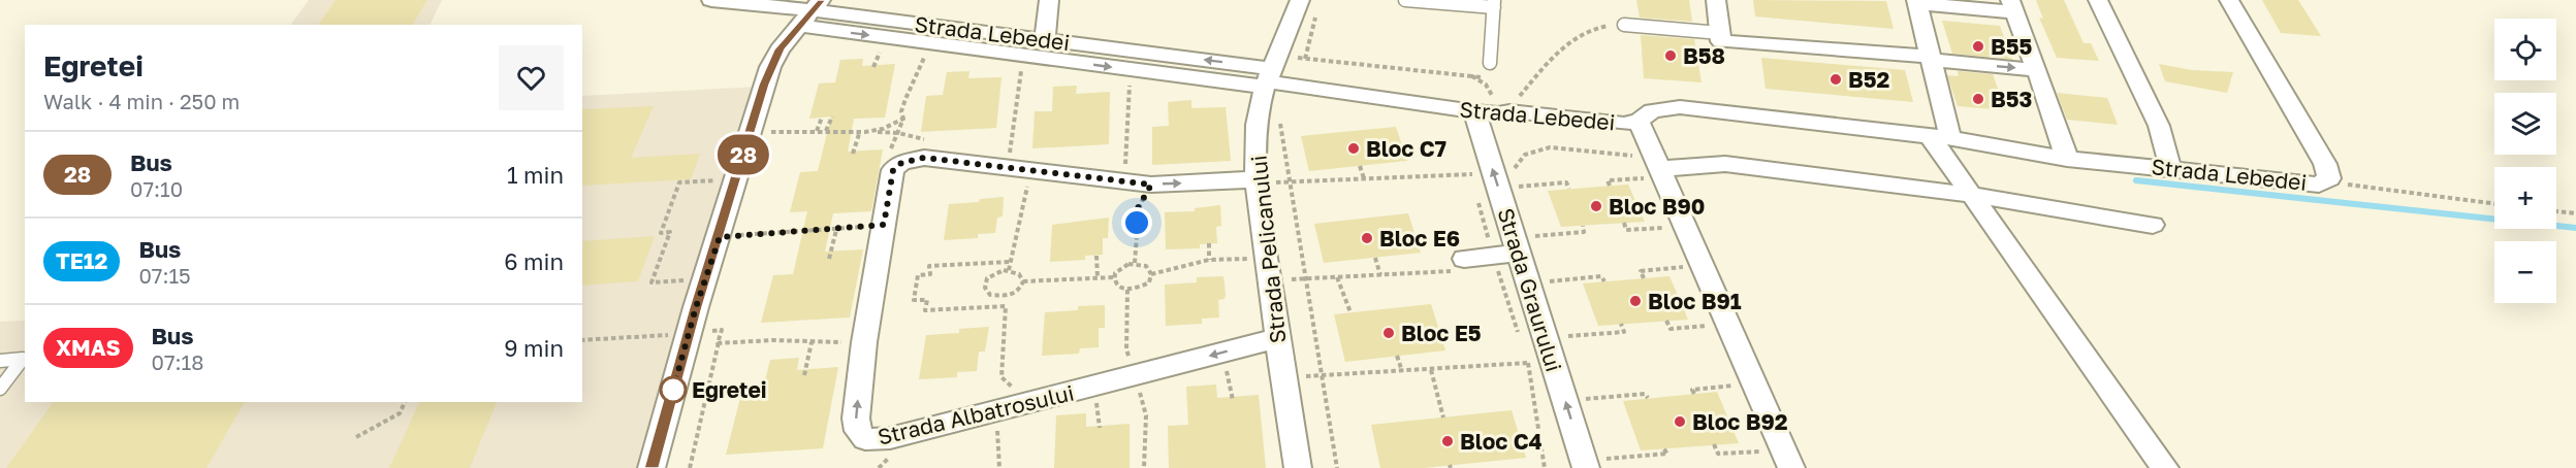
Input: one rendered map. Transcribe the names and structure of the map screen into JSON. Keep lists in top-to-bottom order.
{
  "streets": {
    "street": [
      "Strada Lebedei",
      "Strada Pelicanului",
      "Strada Graurului",
      "Strada Albatrosului"
    ]
  },
  "crossings": [
    ["Strada Lebedei", "Strada Pelicanului"],
    ["Strada Lebedei", "Strada Graurului"],
    ["Strada Pelicanului", "Strada Albatrosului"]
  ],
  "places": [
    "B55",
    "B58",
    "B52",
    "B53",
    "Bloc C7",
    "Bloc B90",
    "Bloc E6",
    "Bloc B91",
    "Bloc E5",
    "Egretei",
    "Bloc B92",
    "Bloc C4"
  ],
  "lines": ["bus line 28"],
  "page": {
    "on_map": "28",
    "map_buttons": ["+", "−"],
    "heading": ["Egretei", "Walk · 4 min · 250 m"],
    "list": [
      {
        "mark": "28",
        "name": "Bus",
        "note": "07:10",
        "value": "1 min"
      },
      {
        "mark": "TE12",
        "name": "Bus",
        "note": "07:15",
        "value": "6 min"
      },
      {
        "mark": "XMAS",
        "name": "Bus",
        "note": "07:18",
        "value": "9 min"
      }
    ]
  }
}
